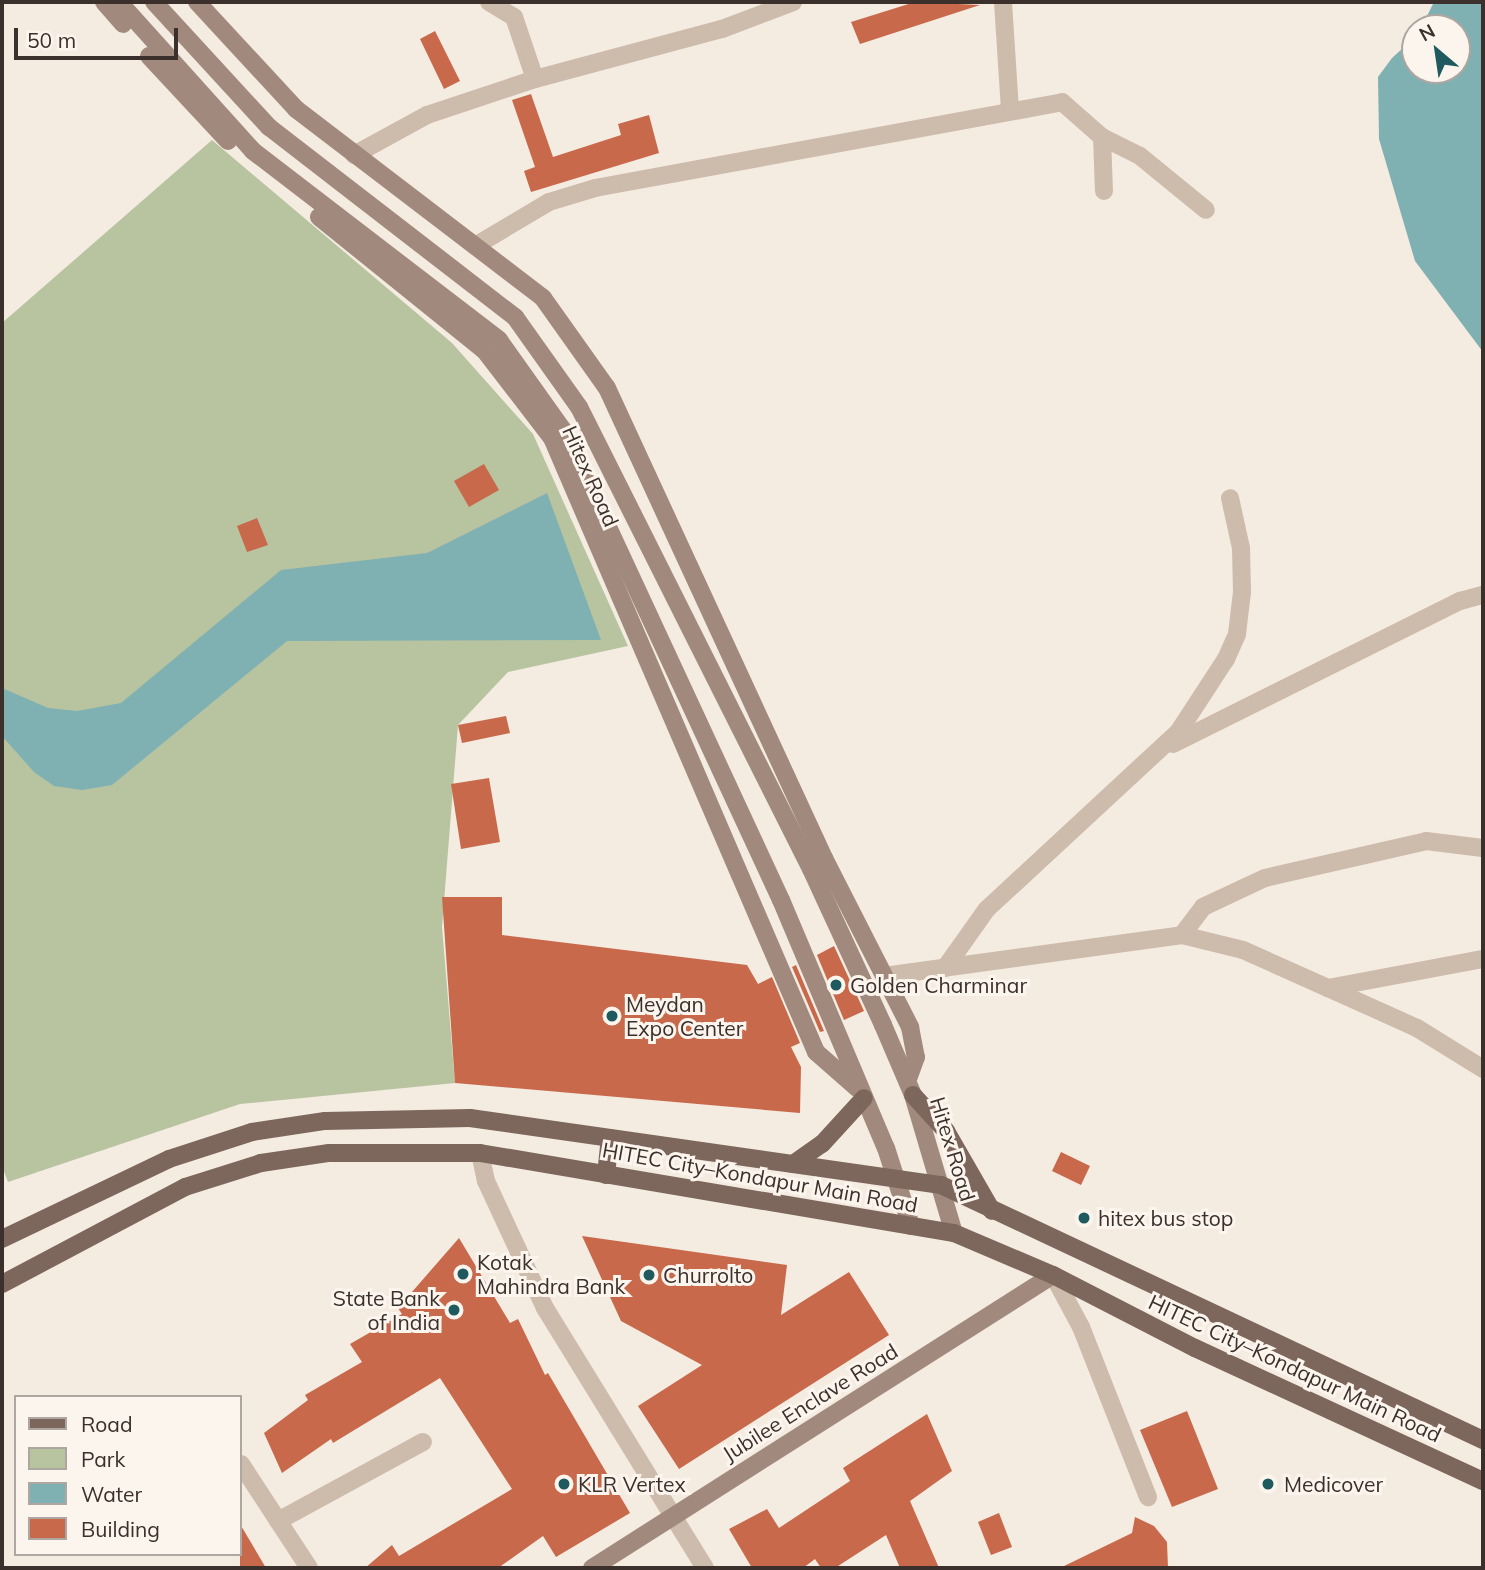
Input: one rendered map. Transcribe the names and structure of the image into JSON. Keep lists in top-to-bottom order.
{
  "streets": {
    "main road": ["HITEC City–Kondapur Main Road"],
    "street": ["Hitex Road", "Jubilee Enclave Road"]
  },
  "crossings": [
    ["Hitex Road", "HITEC City–Kondapur Main Road"],
    ["HITEC City–Kondapur Main Road", "Jubilee Enclave Road"]
  ],
  "places": [
    "Golden Charminar",
    "Meydan Expo Center",
    "hitex bus stop",
    "Kotak Mahindra Bank",
    "Churrolto",
    "State Bank of India",
    "KLR Vertex",
    "Medicover"
  ],
  "legend": [
    "Road",
    "Park",
    "Water",
    "Building"
  ],
  "scale_bar": "50 m",
  "north": "top left"
}
